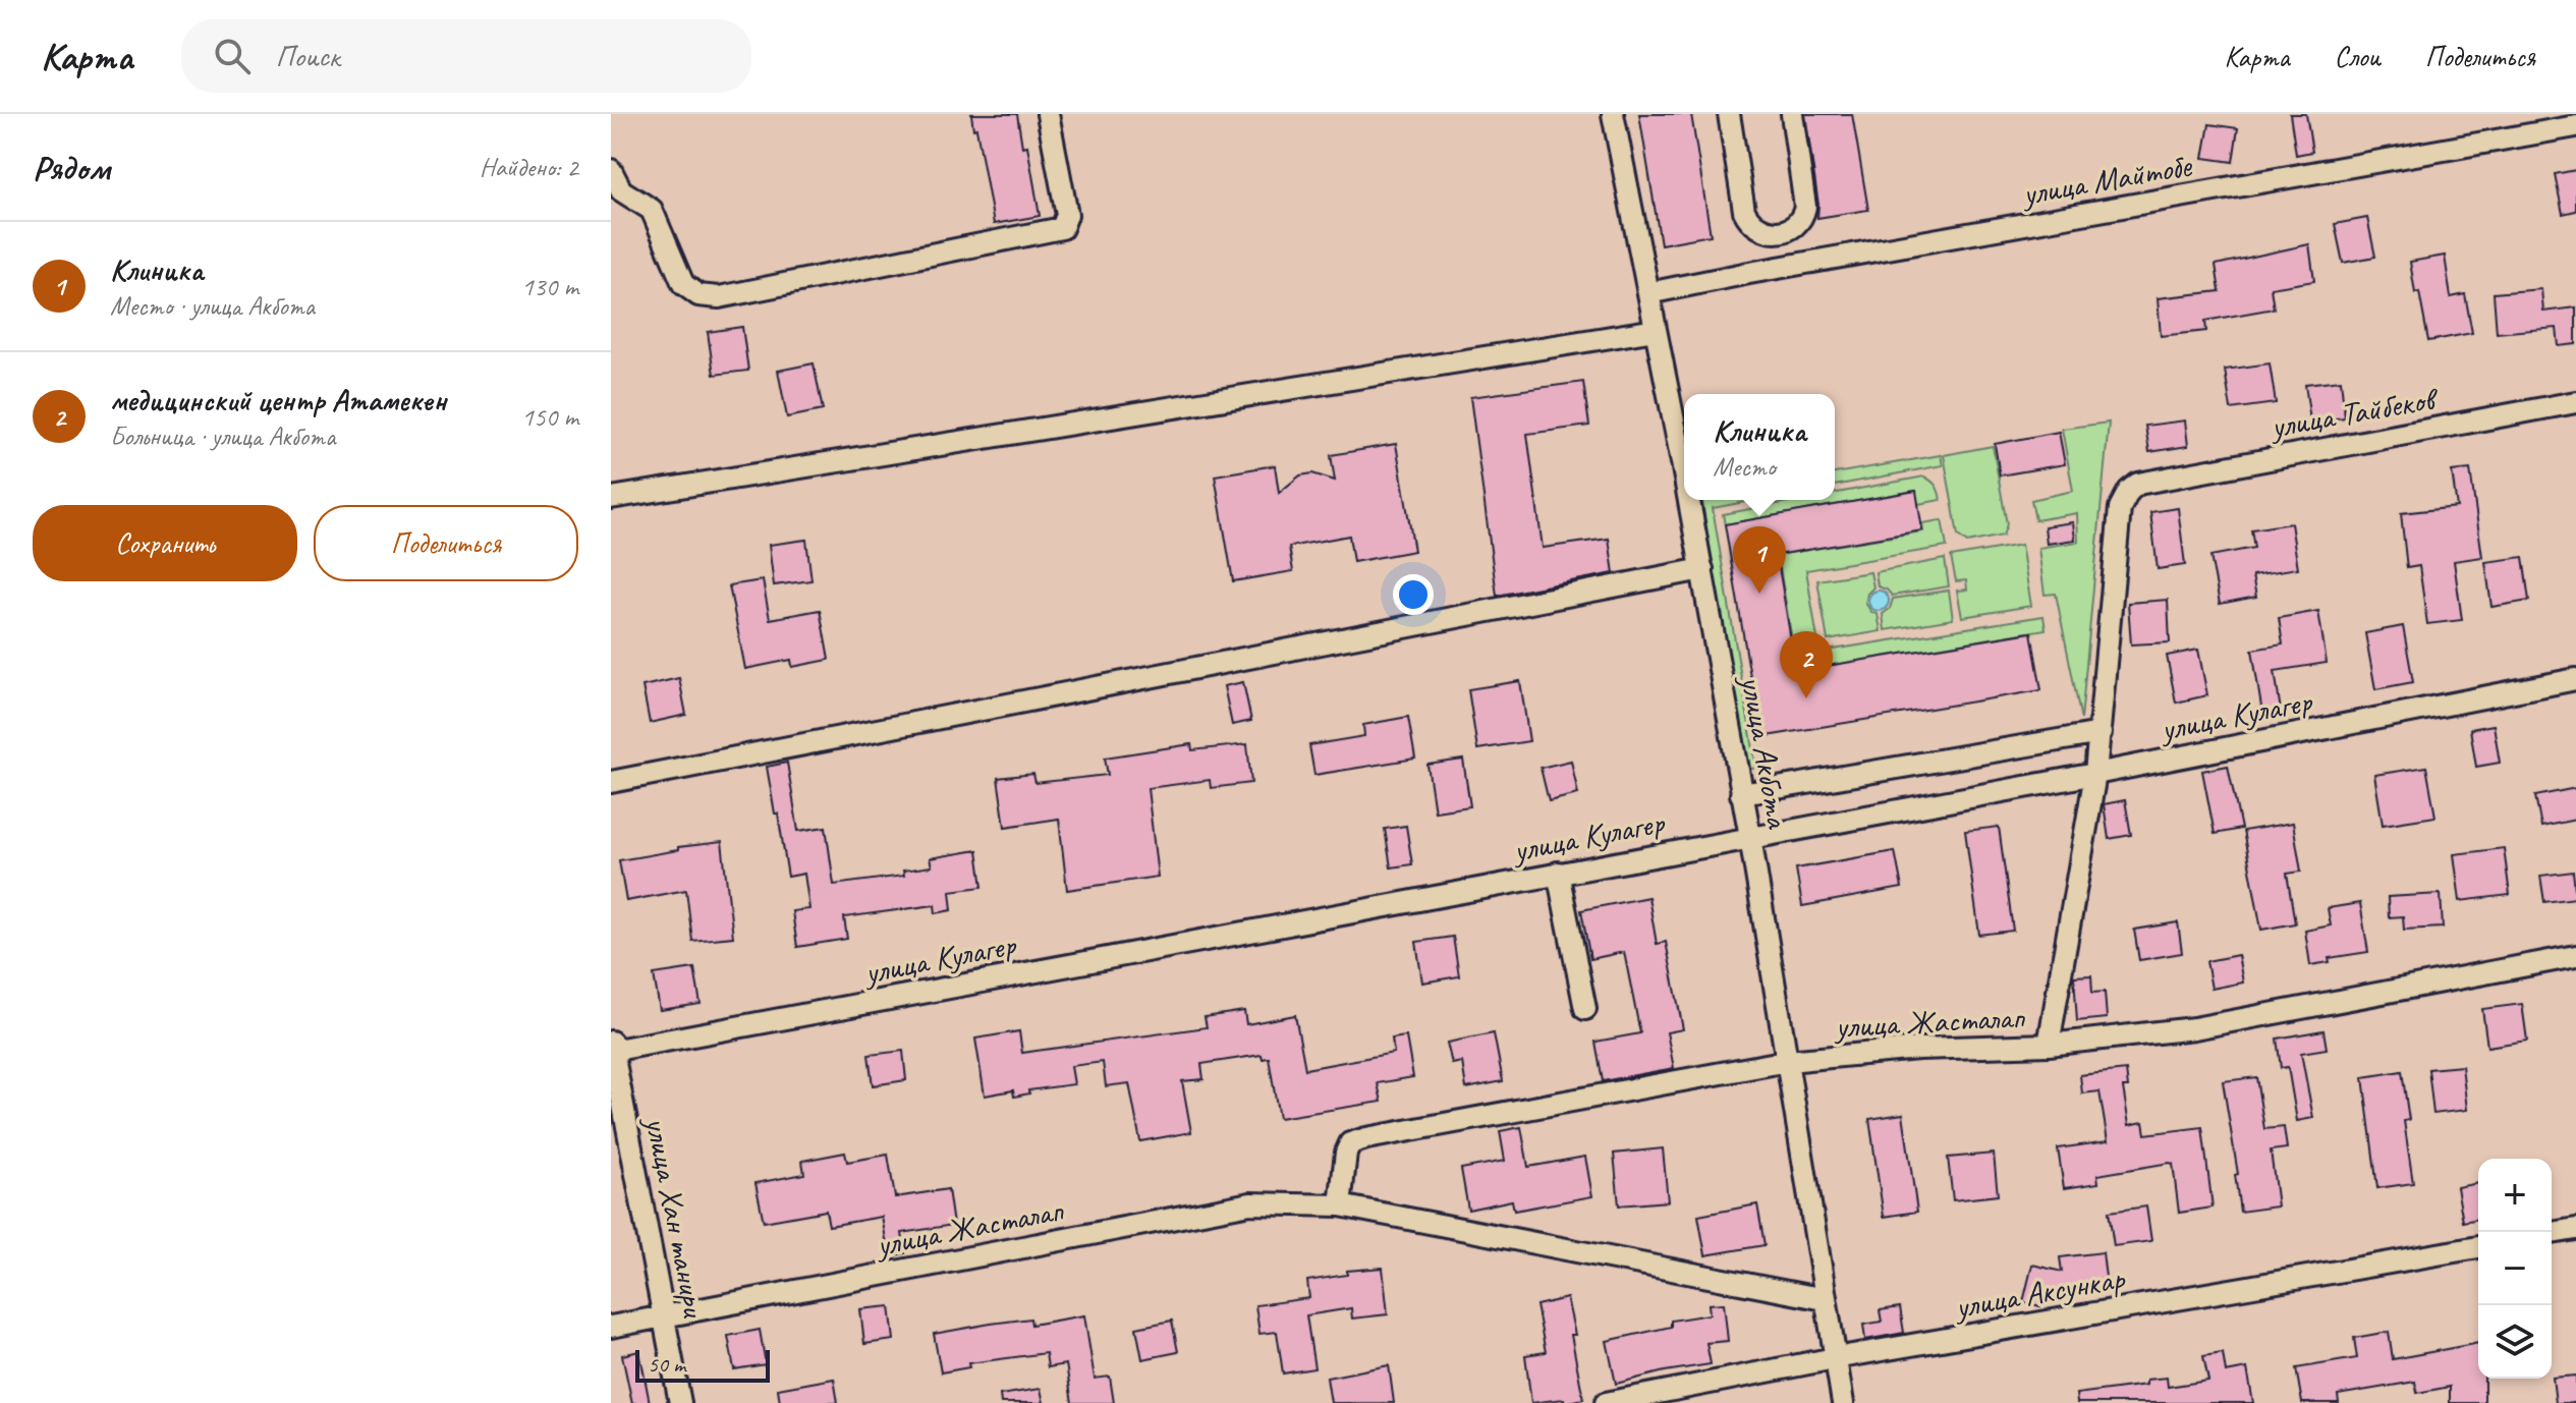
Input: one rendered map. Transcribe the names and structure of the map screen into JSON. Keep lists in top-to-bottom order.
{
  "streets": {
    "street": [
      "улица Майтобе",
      "улица Тайбеков",
      "улица Кулагер",
      "улица Акбота",
      "улица Жасталап",
      "улица Хан танири",
      "улица Аксункар"
    ]
  },
  "crossings": [
    ["улица Майтобе", "улица Акбота"],
    ["улица Кулагер", "улица Акбота"],
    ["улица Кулагер", "улица Хан танири"],
    ["улица Акбота", "улица Жасталап"],
    ["улица Акбота", "улица Аксункар"],
    ["улица Жасталап", "улица Хан танири"]
  ],
  "scale_bar": "50 m",
  "page": {
    "header": "Карта",
    "search": "Поиск",
    "nav": ["Карта", "Слои", "Поделиться"],
    "heading": ["Рядом", "Найдено: 2"],
    "list": [
      {
        "mark": "1",
        "name": "Клиника",
        "note": "Место · улица Акбота",
        "value": "130 m"
      },
      {
        "mark": "2",
        "name": "медицинский центр Атамекен",
        "note": "Больница · улица Акбота",
        "value": "150 m"
      }
    ],
    "popup": ["Клиника", "Место"],
    "buttons": ["Сохранить", "Поделиться"],
    "pins": ["1", "2"],
    "map_buttons": ["+", "−"],
    "scale": "50 m"
  }
}
